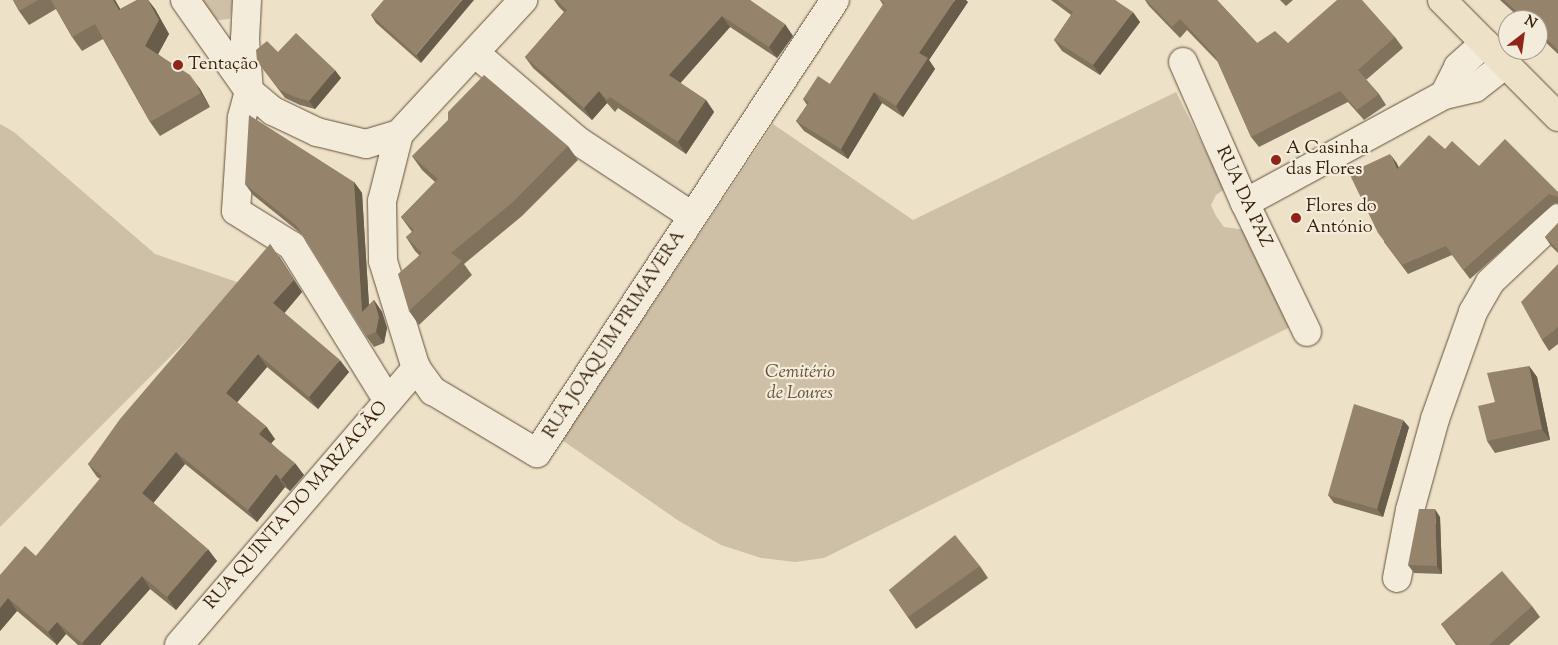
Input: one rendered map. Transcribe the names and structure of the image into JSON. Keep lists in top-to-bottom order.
{
  "streets": {
    "street": ["RUA DA PAZ", "RUA JOAQUIM PRIMAVERA", "RUA QUINTA DO MARZAGÃO"]
  },
  "crossings": [
    ["RUA JOAQUIM PRIMAVERA", "RUA QUINTA DO MARZAGÃO"]
  ],
  "parks": ["Cemitério de Loures"],
  "places": ["Tentação", "A Casinha das Flores", "Flores do António"],
  "north": "top right"
}
